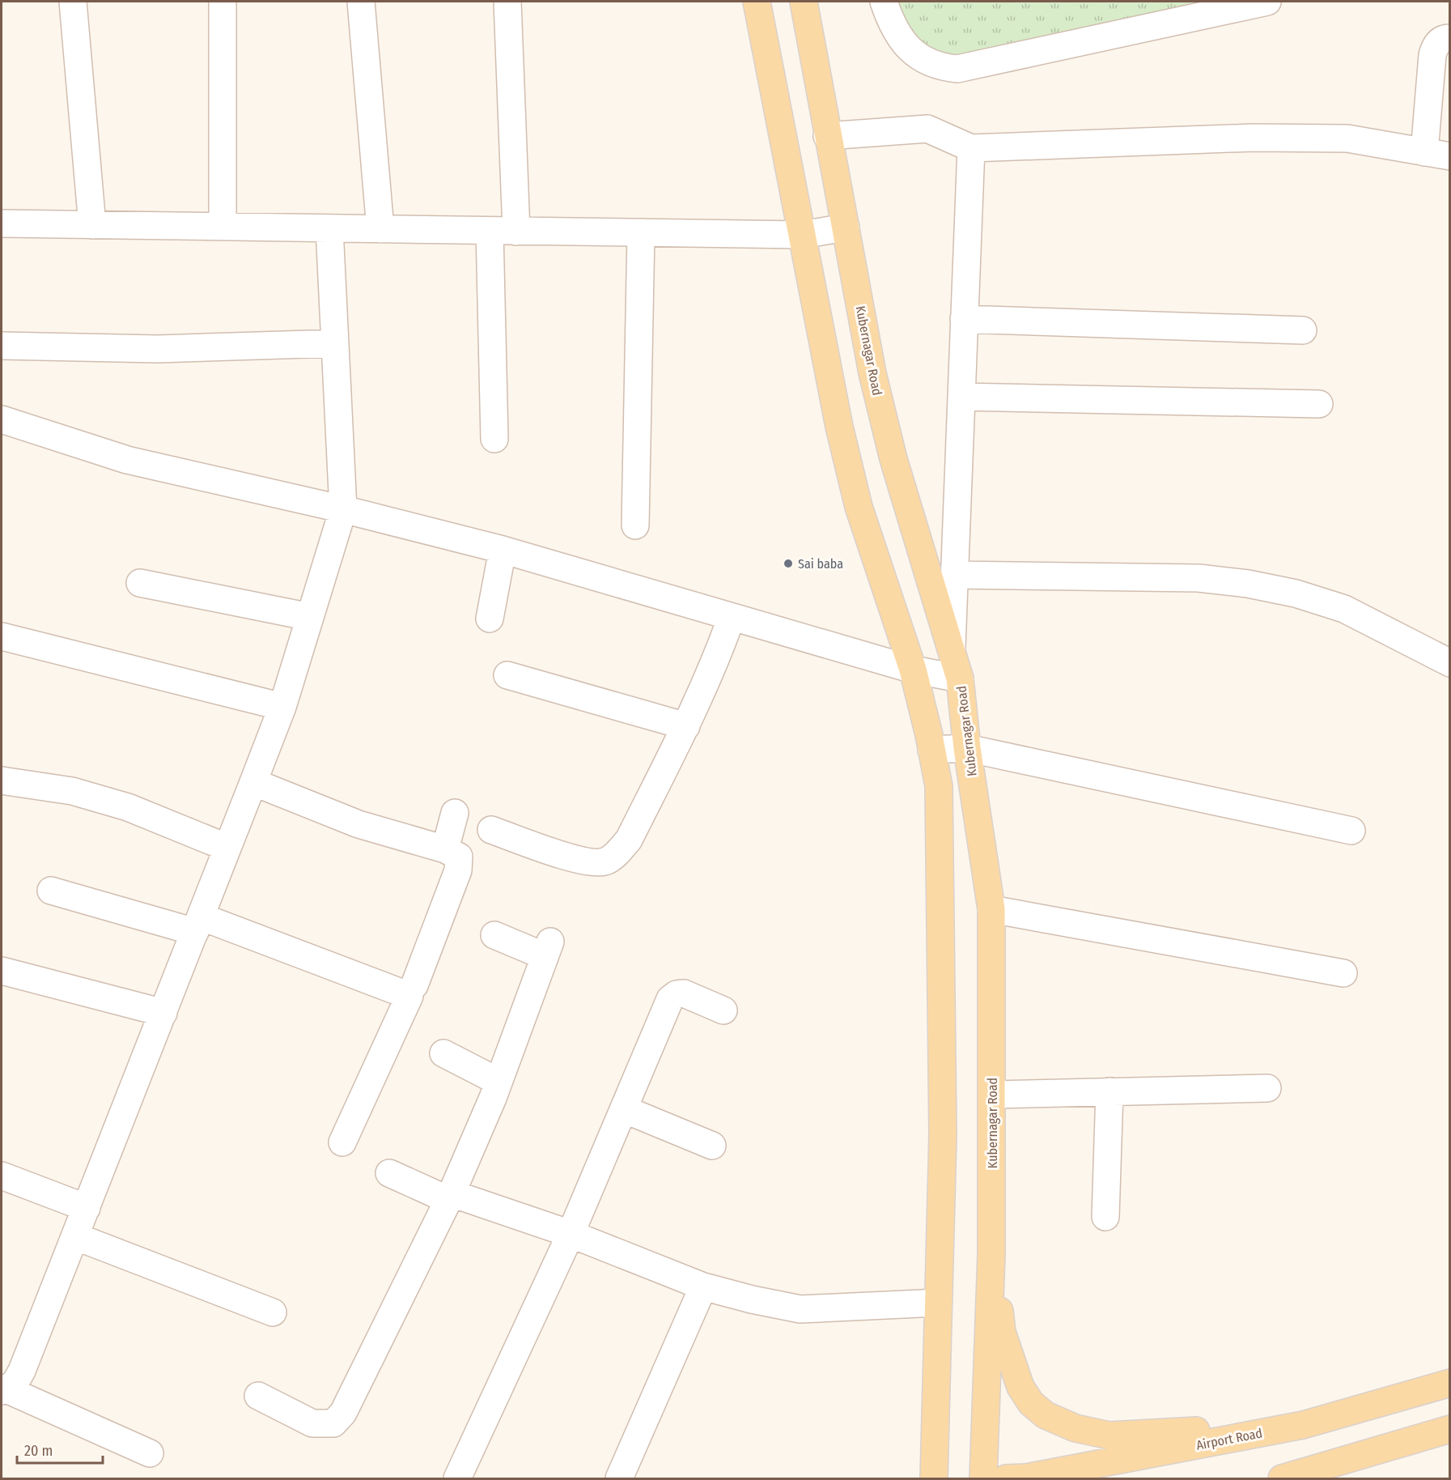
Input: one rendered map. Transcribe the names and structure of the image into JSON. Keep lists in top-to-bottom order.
{
  "streets": {
    "main road": ["Kubernagar Road", "Airport Road"]
  },
  "places": ["Sai baba"],
  "scale_bar": "20 m"
}
